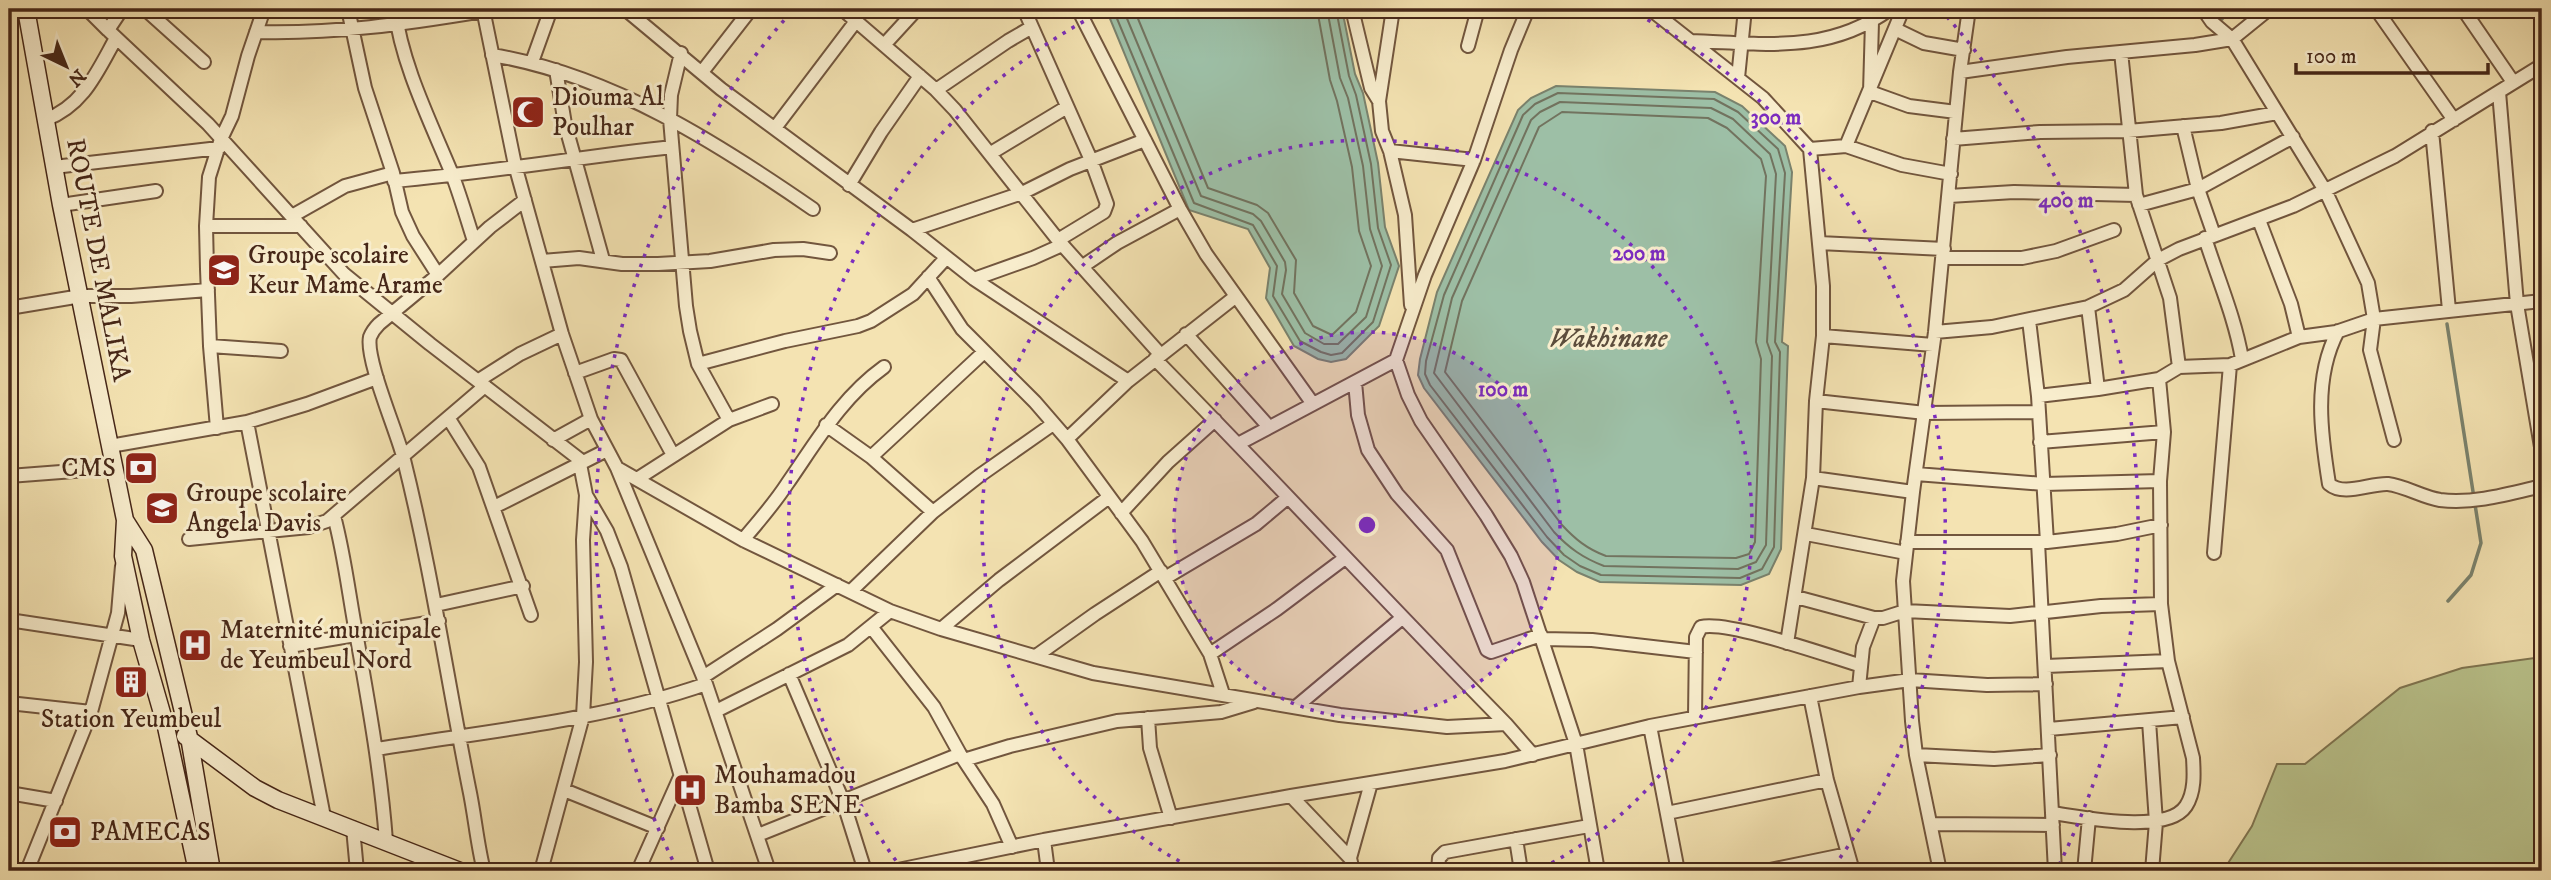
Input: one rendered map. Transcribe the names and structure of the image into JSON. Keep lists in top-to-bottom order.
{
  "streets": {
    "main road": ["ROUTE DE MALIKA"]
  },
  "water": ["Wakhinane"],
  "places": {
    "mosque": ["Diouma Al Poulhar"],
    "school or university": ["Groupe scolaire Keur Mame Arame", "Groupe scolaire Angela Davis"],
    "bank": ["CMS", "PAMECAS"],
    "hospital": ["Maternité municipale de Yeumbeul Nord", "Mouhamadou Bamba SENE"],
    "building": ["Station Yeumbeul"]
  },
  "scale_bar": "100 m",
  "north": "bottom right",
  "rings": [
    "300 m",
    "400 m",
    "200 m",
    "100 m"
  ]
}
